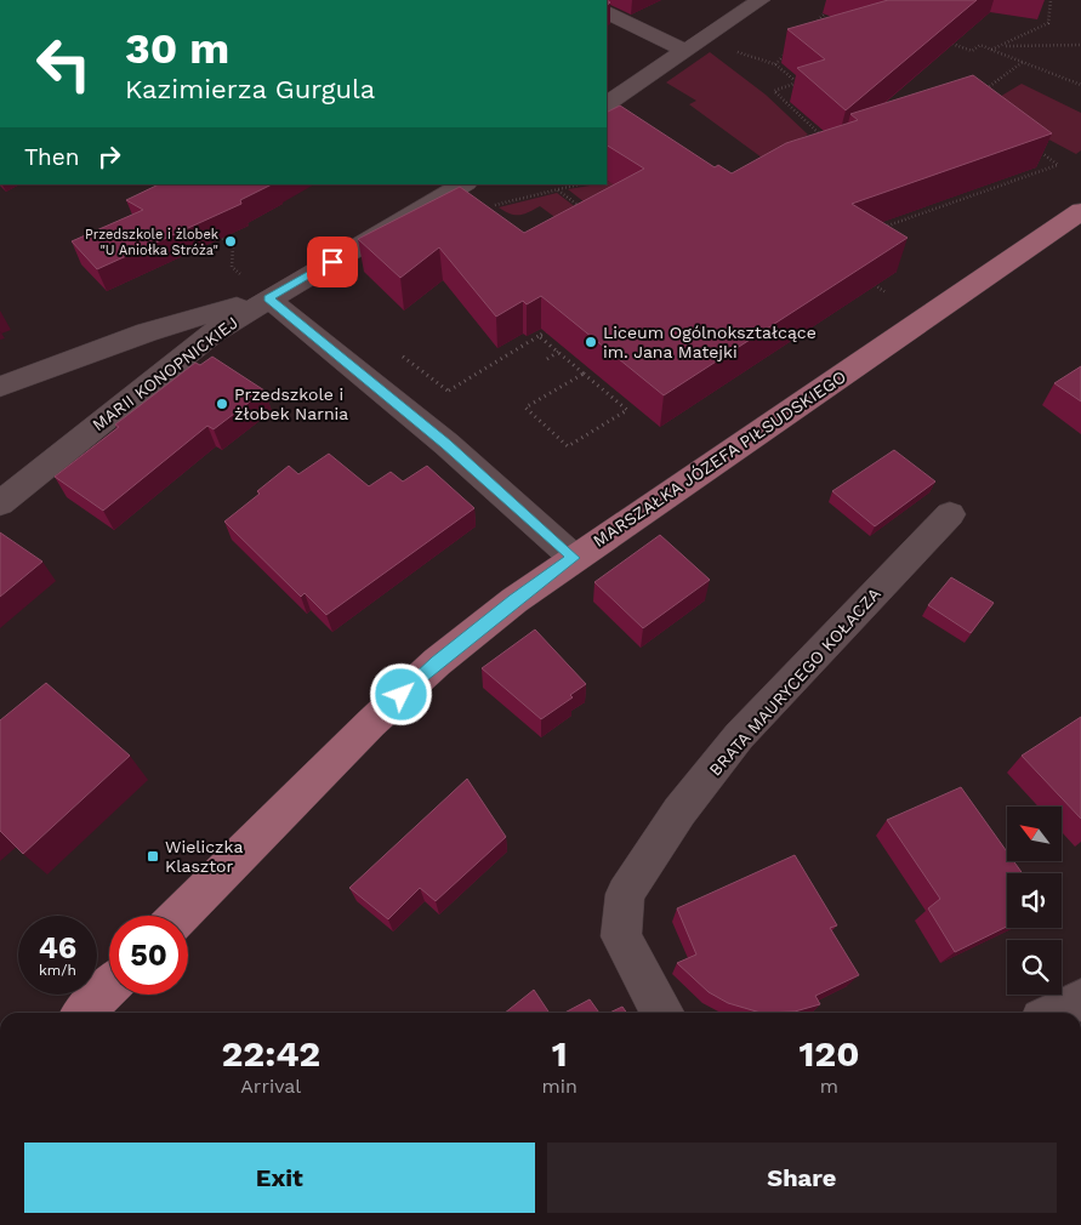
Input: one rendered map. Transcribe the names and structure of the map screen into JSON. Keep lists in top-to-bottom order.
{
  "streets": {
    "main road": ["MARSZAŁKA JÓZEFA PIŁSUDSKIEGO"],
    "street": ["MARII KONOPNICKIEJ", "BRATA MAURYCEGO KOŁACZA"]
  },
  "places": {
    "other": ["Przedszkole i żlobek \"U Aniołka Stróża\"", "Liceum Ogólnokształcące im. Jana Matejki", "Przedszkole i żłobek Narnia"],
    "transit": ["Wieliczka Klasztor"]
  },
  "north": "top left",
  "page": {
    "turn": ["30 m", "Kazimierza Gurgula"],
    "then": "Then",
    "speed": "46 km/h",
    "limit": "50",
    "eta": [
      "22:42",
      "Arrival",
      "1",
      "min",
      "120",
      "m"
    ],
    "buttons": ["Exit", "Share"]
  }
}
